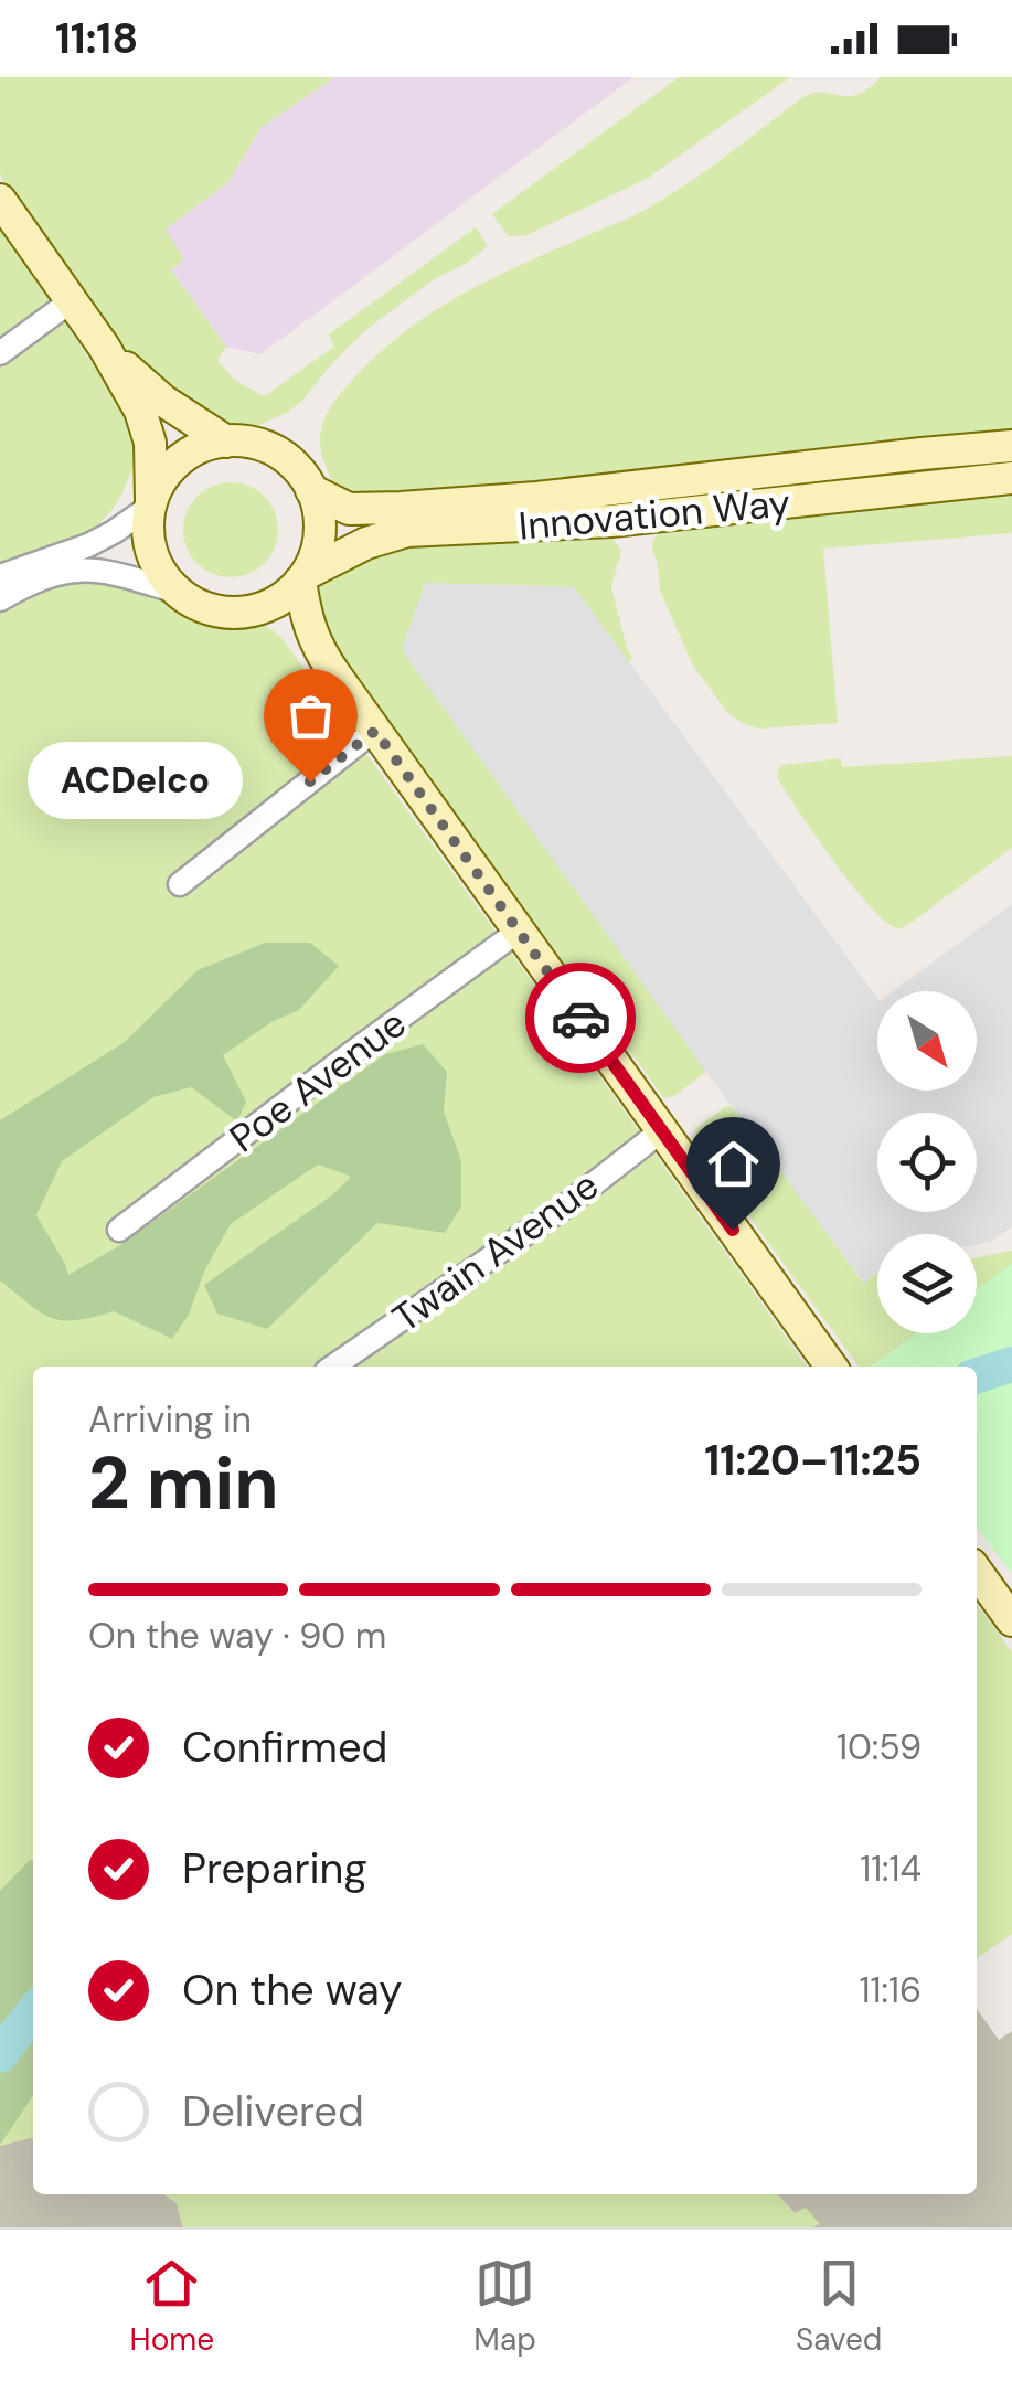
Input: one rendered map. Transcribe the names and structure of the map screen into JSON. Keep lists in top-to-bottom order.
{
  "streets": {
    "main road": ["Innovation Way"],
    "street": ["Poe Avenue", "Twain Avenue"]
  },
  "places": ["ACDelco"],
  "north": "bottom right",
  "page": {
    "status": "11:18",
    "bubble": "ACDelco",
    "heading": ["2 min", "Arriving in", "11:20–11:25"],
    "bar": "On the way · 90 m",
    "list": [
      ["Confirmed", "10:59"],
      ["Preparing", "11:14"],
      ["On the way", "11:16"],
      "Delivered"
    ],
    "tabs": ["Home", "Map", "Saved"]
  }
}
